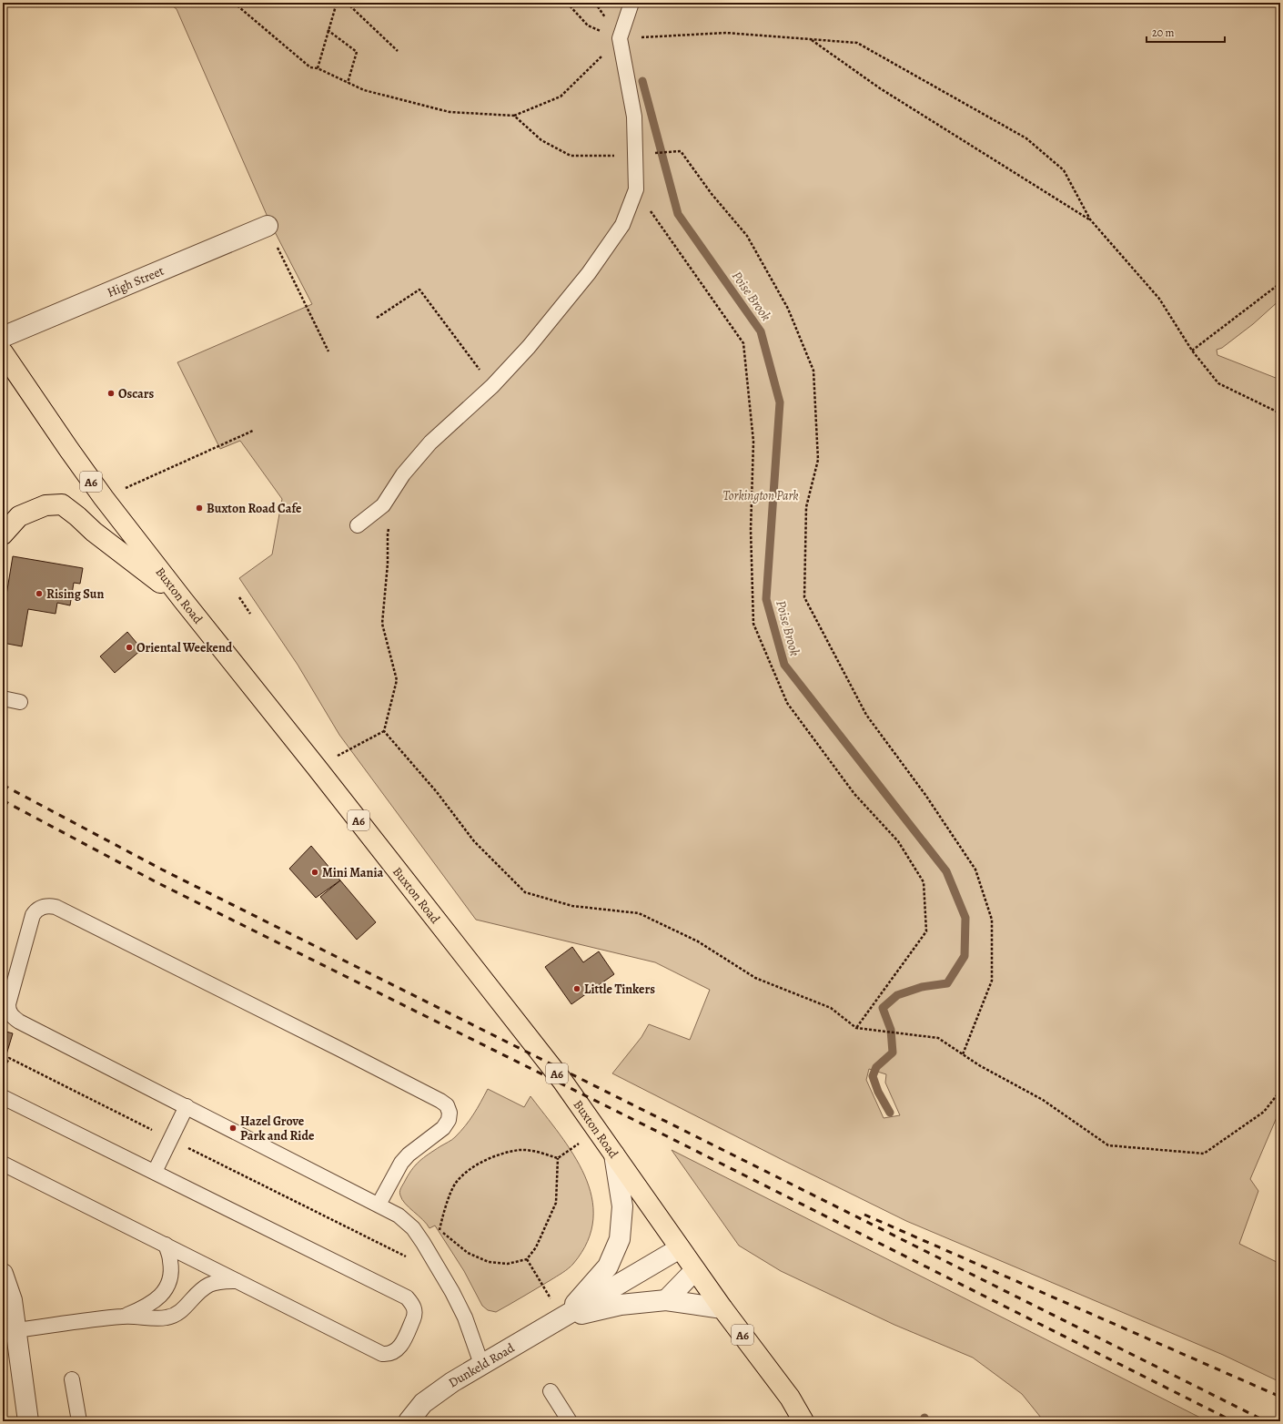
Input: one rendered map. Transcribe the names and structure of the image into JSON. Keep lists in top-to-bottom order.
{
  "streets": {
    "highway": ["A6", "Buxton Road"],
    "street": ["High Street", "Dunkeld Road"]
  },
  "crossings": [
    ["Buxton Road", "Dunkeld Road"]
  ],
  "water": ["Poise Brook"],
  "parks": ["Torkington Park"],
  "places": [
    "Oscars",
    "Buxton Road Cafe",
    "Rising Sun",
    "Oriental Weekend",
    "Mini Mania",
    "Little Tinkers",
    "Hazel Grove Park and Ride"
  ],
  "scale_bar": "20 m"
}
